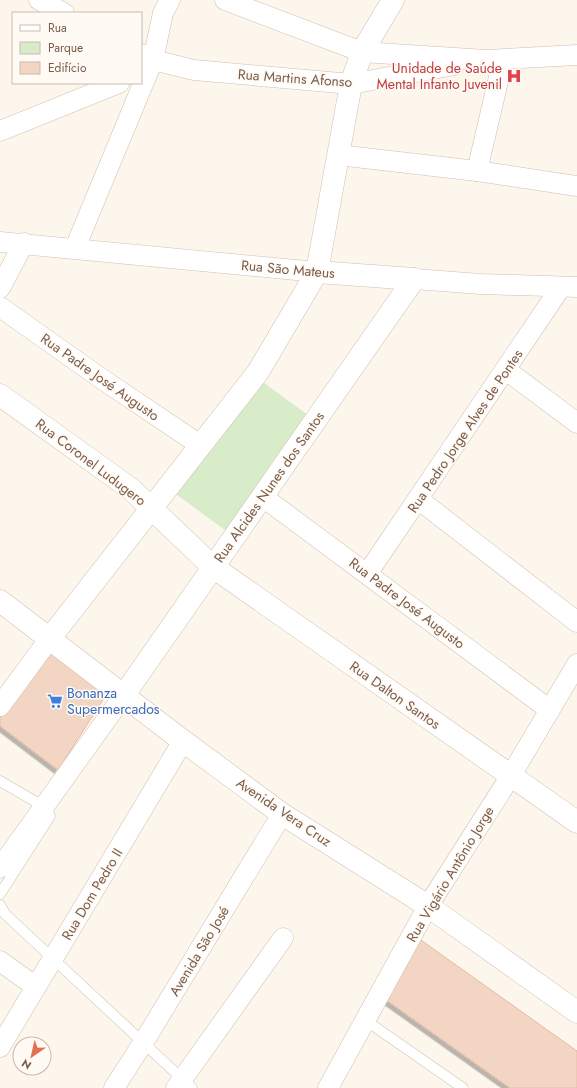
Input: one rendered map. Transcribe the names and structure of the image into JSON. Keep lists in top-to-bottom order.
{
  "streets": {
    "main road": [
      "Rua São Mateus",
      "Rua Coronel Ludugero",
      "Rua Alcides Nunes dos Santos",
      "Rua Dalton Santos",
      "Avenida Vera Cruz"
    ],
    "street": [
      "Rua Martins Afonso",
      "Rua Padre José Augusto",
      "Rua Pedro Jorge Alves de Pontes",
      "Rua Vigário Antônio Jorge",
      "Rua Dom Pedro II",
      "Avenida São José"
    ]
  },
  "crossings": [
    ["Rua São Mateus", "Rua Pedro Jorge Alves de Pontes"],
    ["Rua São Mateus", "Rua Alcides Nunes dos Santos"],
    ["Rua Padre José Augusto", "Rua Pedro Jorge Alves de Pontes"],
    ["Rua Padre José Augusto", "Rua Alcides Nunes dos Santos"],
    ["Rua Padre José Augusto", "Rua Vigário Antônio Jorge"],
    ["Rua Coronel Ludugero", "Rua Alcides Nunes dos Santos"],
    ["Rua Coronel Ludugero", "Rua Dalton Santos"],
    ["Rua Alcides Nunes dos Santos", "Rua Dalton Santos"],
    ["Rua Alcides Nunes dos Santos", "Avenida Vera Cruz"],
    ["Rua Dalton Santos", "Rua Vigário Antônio Jorge"],
    ["Avenida Vera Cruz", "Rua Vigário Antônio Jorge"],
    ["Avenida Vera Cruz", "Rua Dom Pedro II"],
    ["Avenida Vera Cruz", "Avenida São José"]
  ],
  "places": {
    "hospital": ["Unidade de Saúde Mental Infanto Juvenil"],
    "supermarket": ["Bonanza Supermercados"]
  },
  "legend": ["Rua", "Parque", "Edifício"],
  "north": "bottom left"
}
